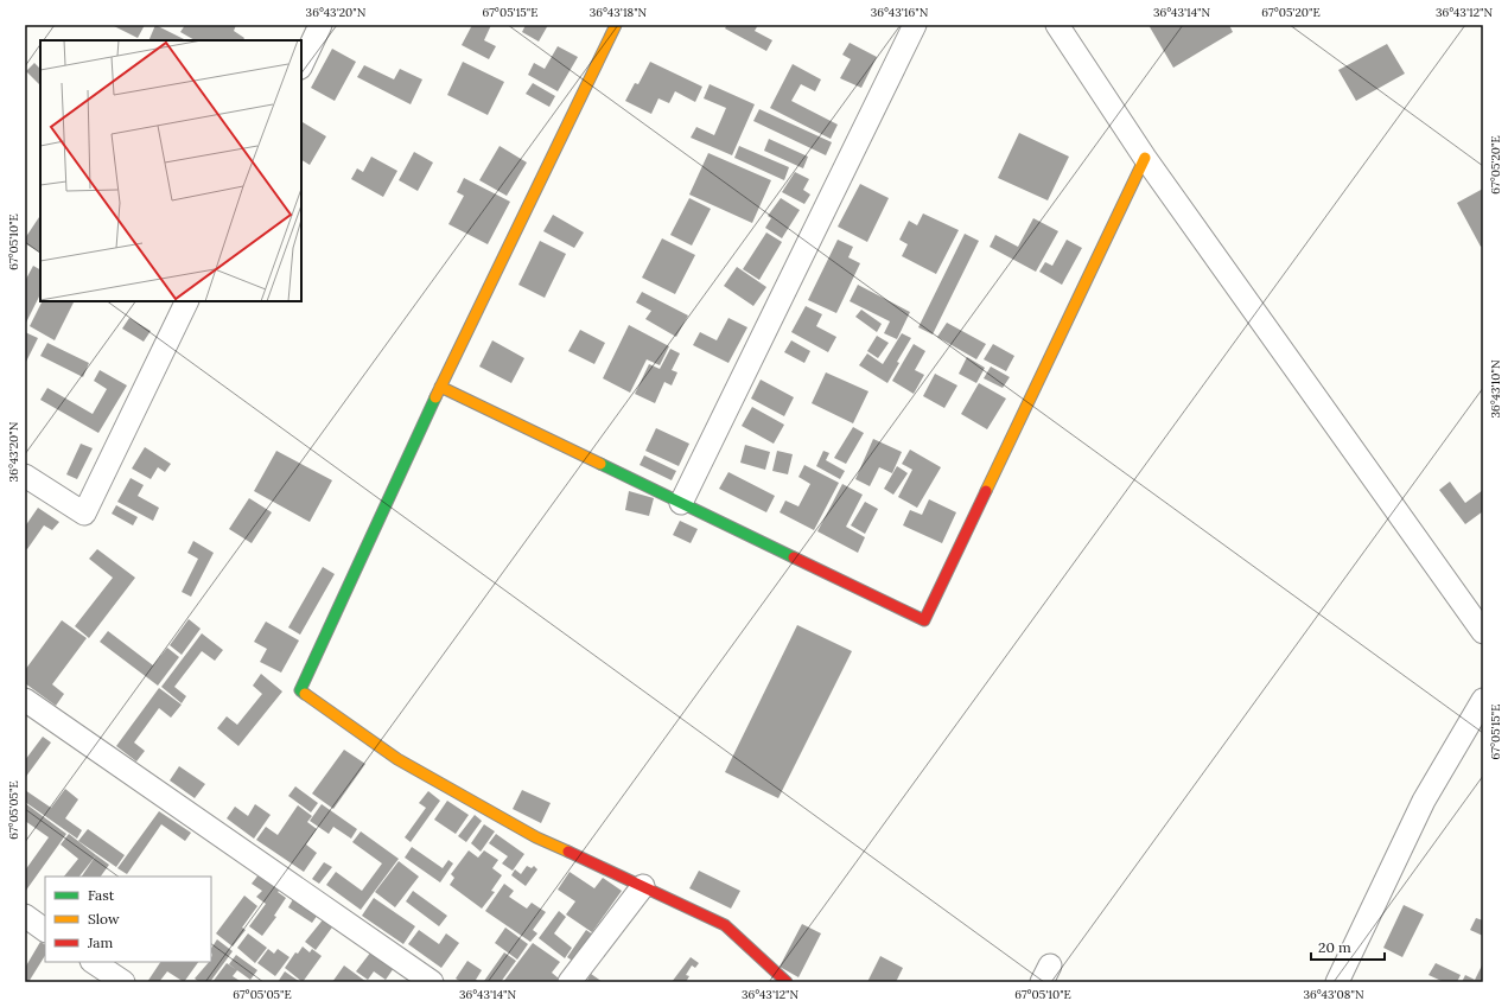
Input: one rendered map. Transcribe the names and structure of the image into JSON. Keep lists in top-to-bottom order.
{
  "legend": ["Fast", "Slow", "Jam"],
  "scale_bar": "20 m",
  "coordinates": [
    "36°43'20\"N",
    "67°05'15\"E",
    "36°43'18\"N",
    "36°43'16\"N",
    "36°43'14\"N",
    "67°05'20\"E",
    "36°43'12\"N",
    "67°05'10\"E",
    "36°43'10\"N",
    "67°05'05\"E",
    "36°43'08\"N"
  ]
}
